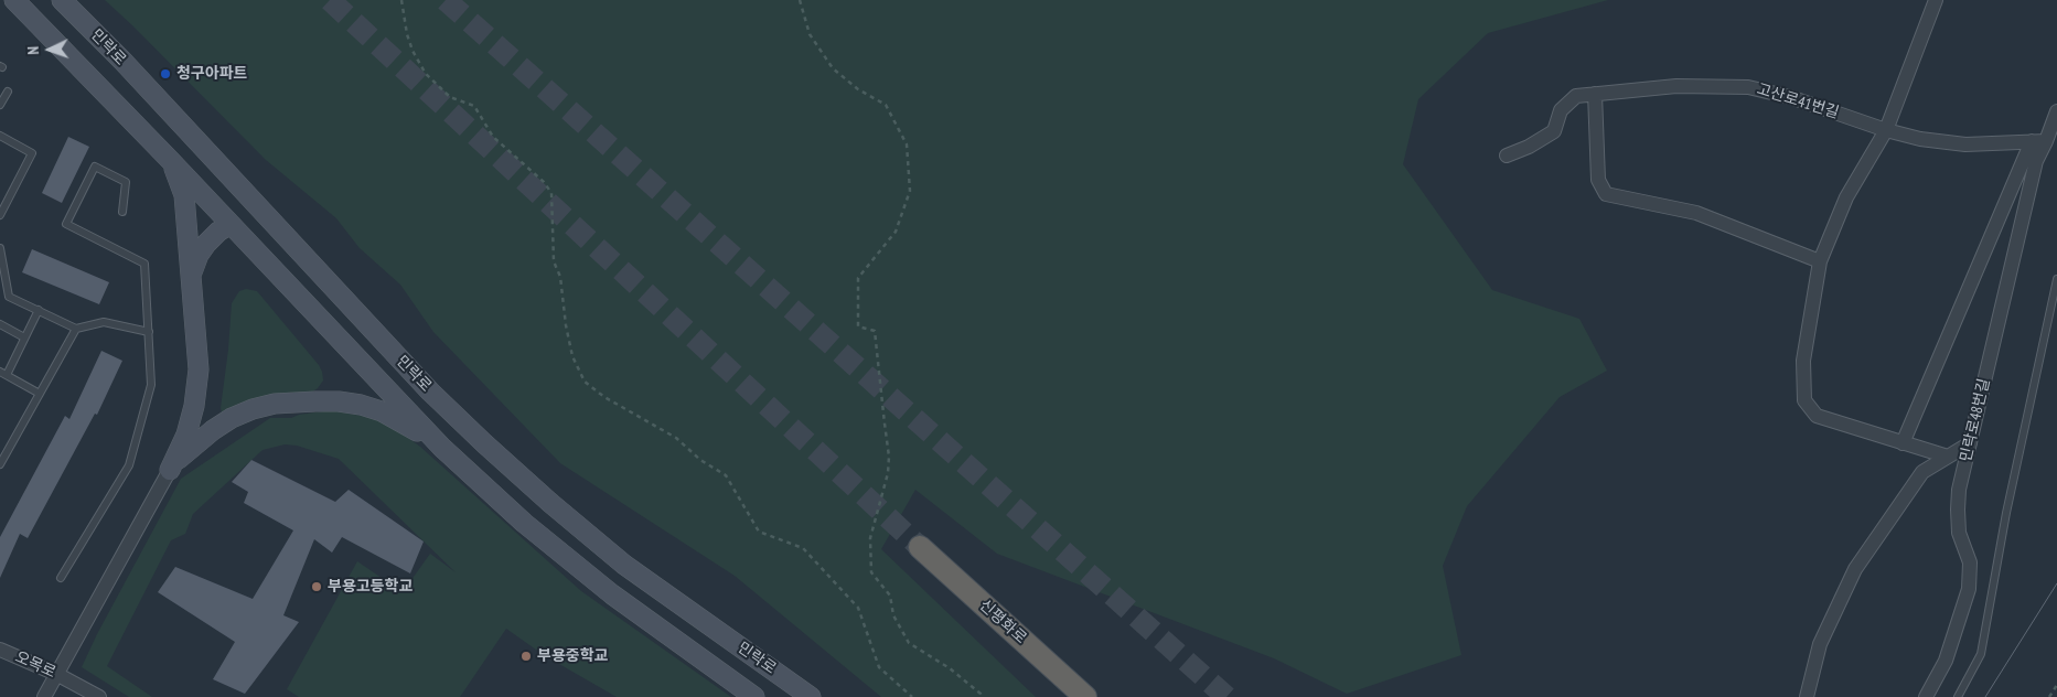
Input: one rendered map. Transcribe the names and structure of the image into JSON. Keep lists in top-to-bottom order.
{
  "streets": {
    "highway": ["신평화로"],
    "main road": ["민락로"],
    "street": ["고산로41번길", "민락로48번길", "오목로"]
  },
  "crossings": [
    ["고산로41번길", "민락로48번길"]
  ],
  "places": ["청구아파트", "부용고등학교", "부용중학교"],
  "north": "left"
}
